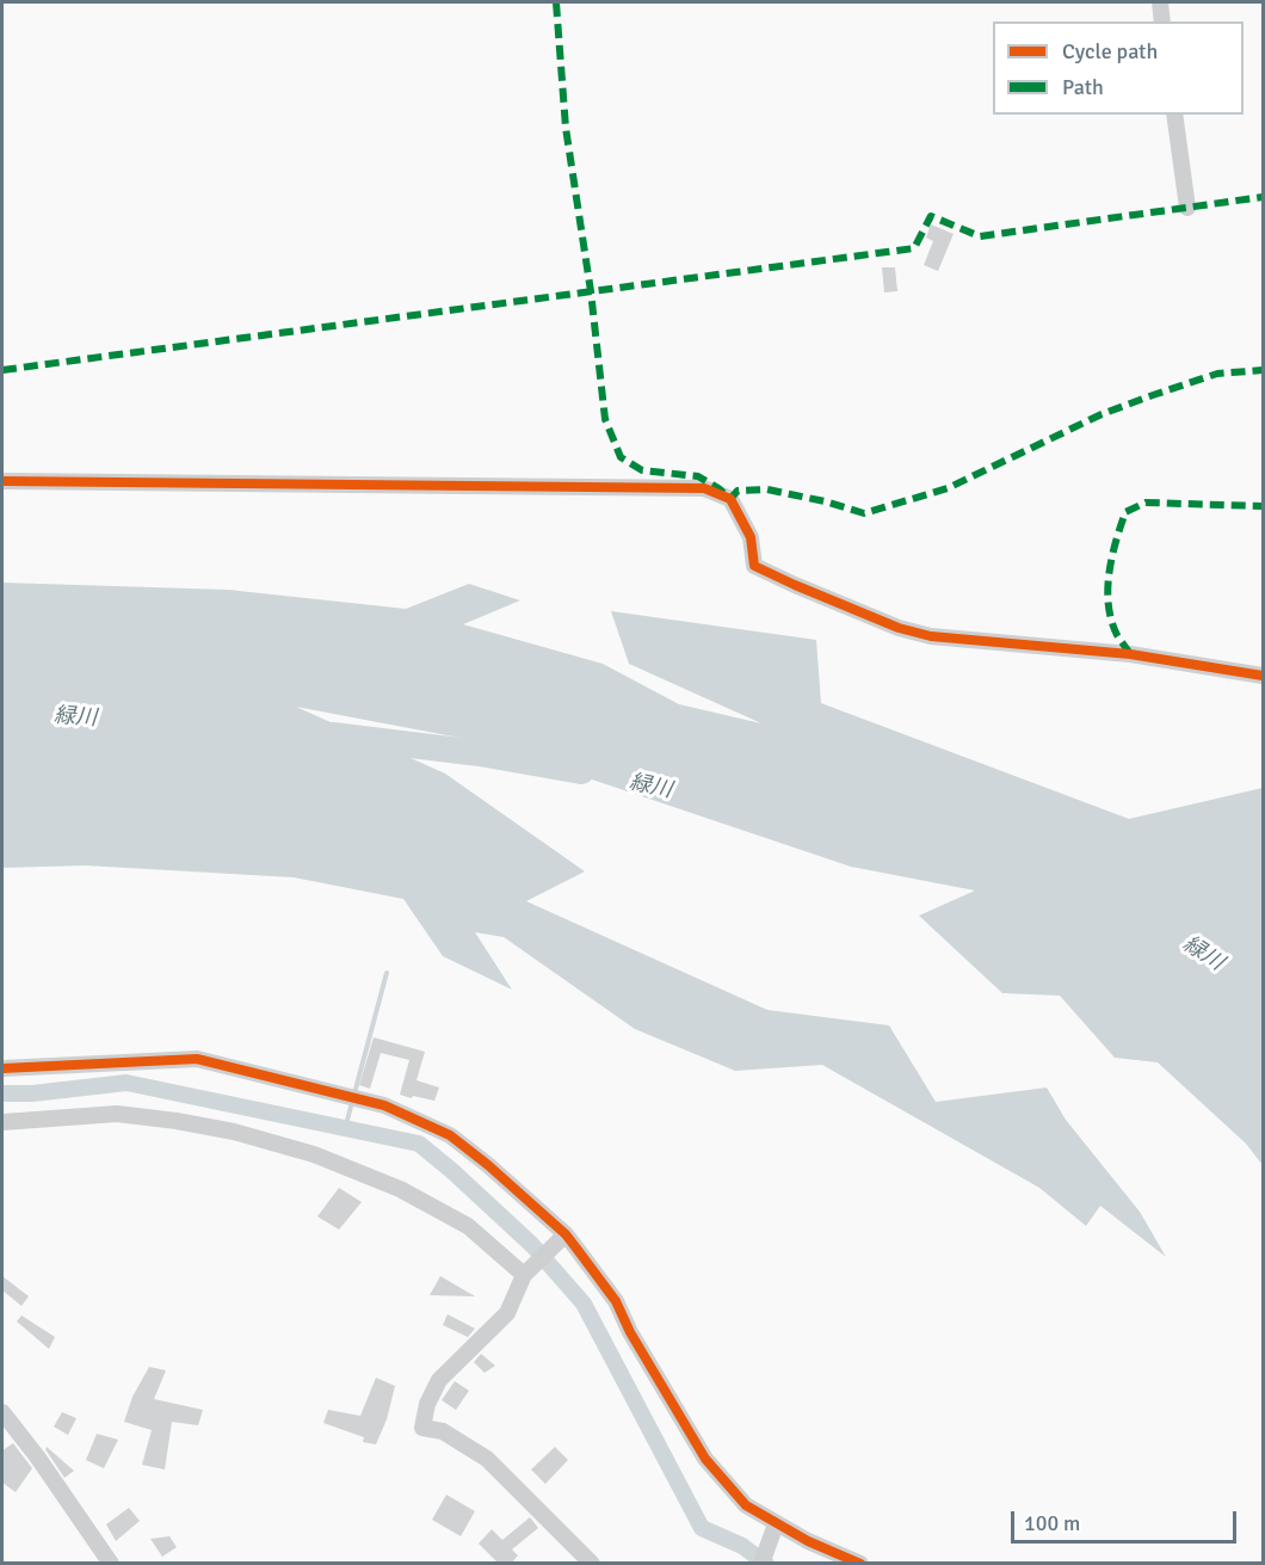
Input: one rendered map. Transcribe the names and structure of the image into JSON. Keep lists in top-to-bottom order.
{
  "water": ["緑川"],
  "legend": ["Cycle path", "Path"],
  "scale_bar": "100 m"
}
